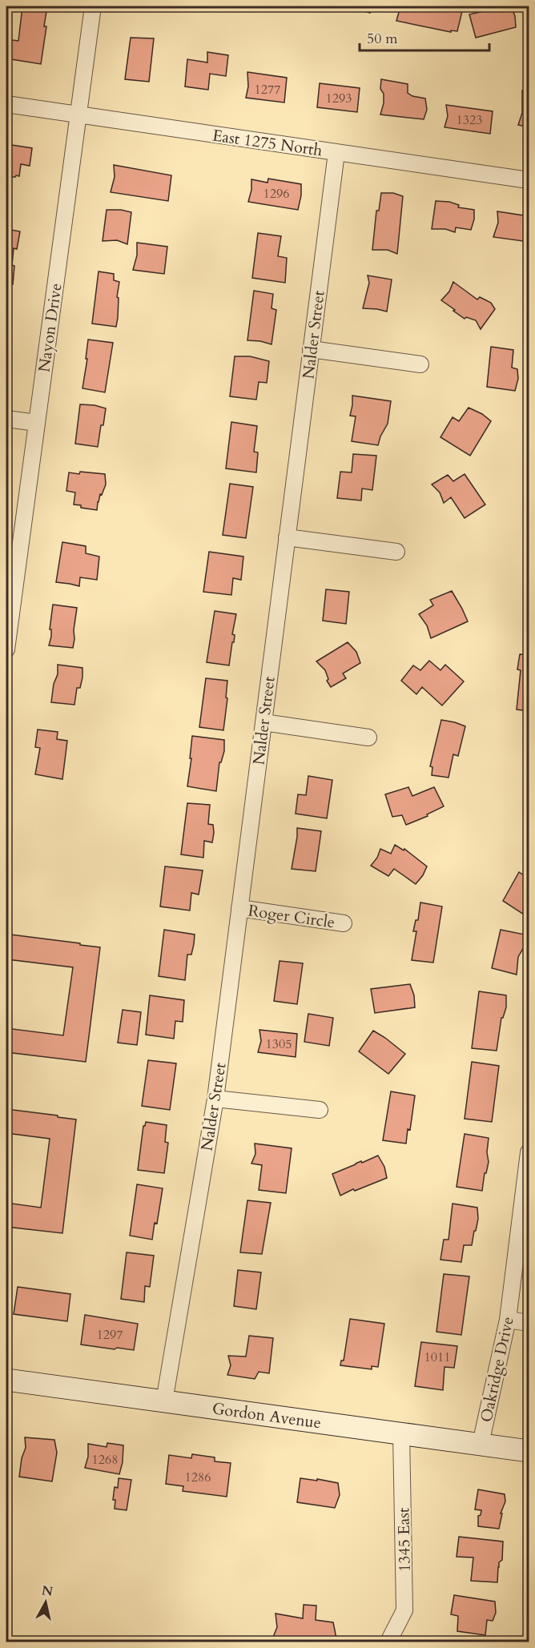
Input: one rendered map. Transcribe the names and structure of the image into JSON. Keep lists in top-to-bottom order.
{
  "streets": {
    "main road": ["Gordon Avenue"],
    "street": [
      "East 1275 North",
      "Nayon Drive",
      "Nalder Street",
      "Roger Circle",
      "Oakridge Drive",
      "1345 East"
    ]
  },
  "crossings": [
    ["East 1275 North", "Nayon Drive"],
    ["East 1275 North", "Nalder Street"],
    ["Nalder Street", "Roger Circle"],
    ["Nalder Street", "Gordon Avenue"],
    ["Oakridge Drive", "Gordon Avenue"],
    ["Gordon Avenue", "1345 East"]
  ],
  "house_numbers": [
    "1277",
    "1293",
    "1323",
    "1296",
    "1305",
    "1297",
    "1011",
    "1268",
    "1286"
  ],
  "scale_bar": "50 m",
  "north": "top"
}
